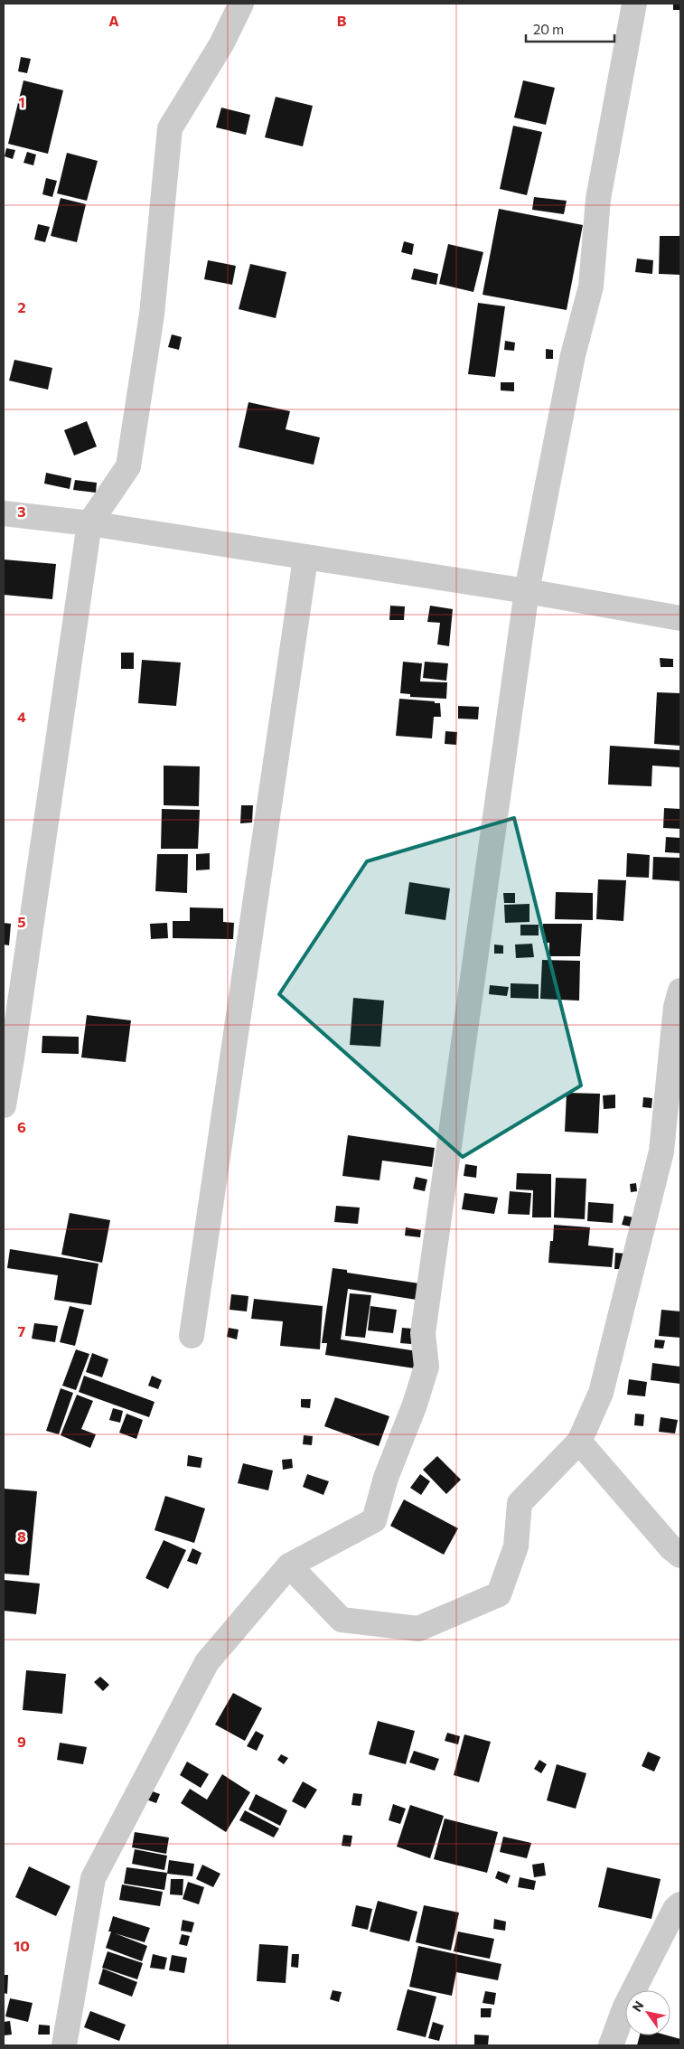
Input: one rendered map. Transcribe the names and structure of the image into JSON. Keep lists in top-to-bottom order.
{
  "scale_bar": "20 m",
  "north": "top left",
  "grid": {
    "columns": ["A", "B"],
    "rows": [
      "1",
      "2",
      "3",
      "4",
      "5",
      "6",
      "7",
      "8",
      "9",
      "10"
    ]
  }
}
